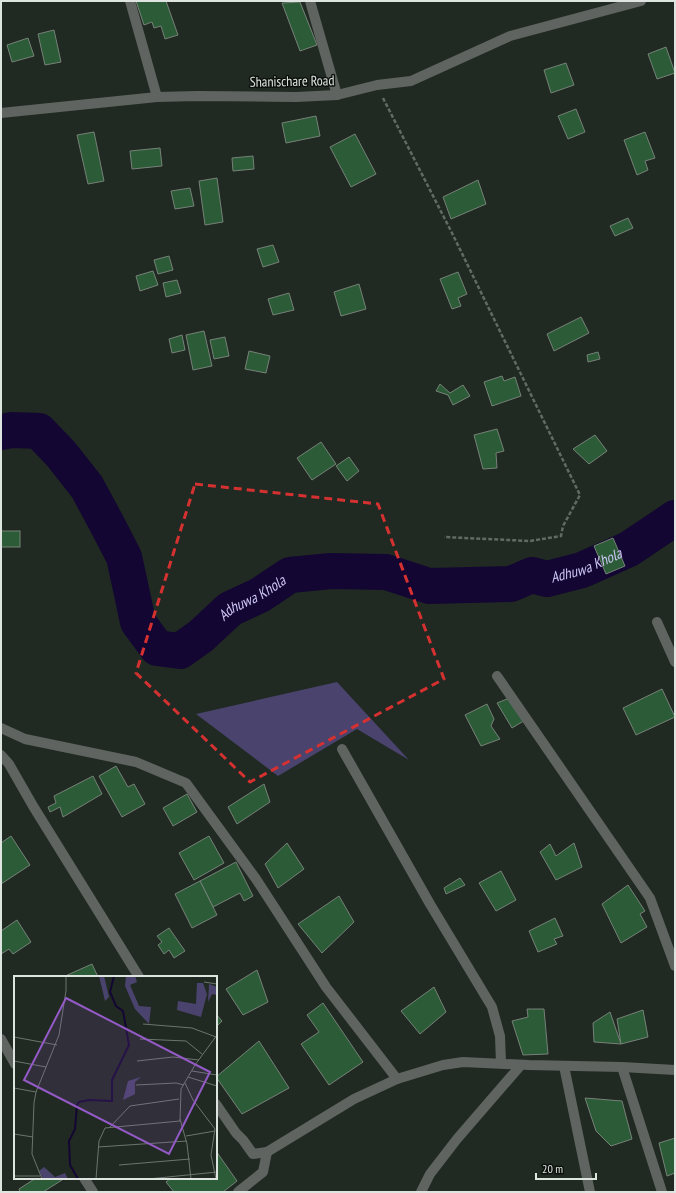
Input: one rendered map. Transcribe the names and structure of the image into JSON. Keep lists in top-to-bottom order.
{
  "streets": {
    "street": ["Shanischare Road"]
  },
  "water": ["Adhuwa Khola"],
  "scale_bar": "20 m"
}
